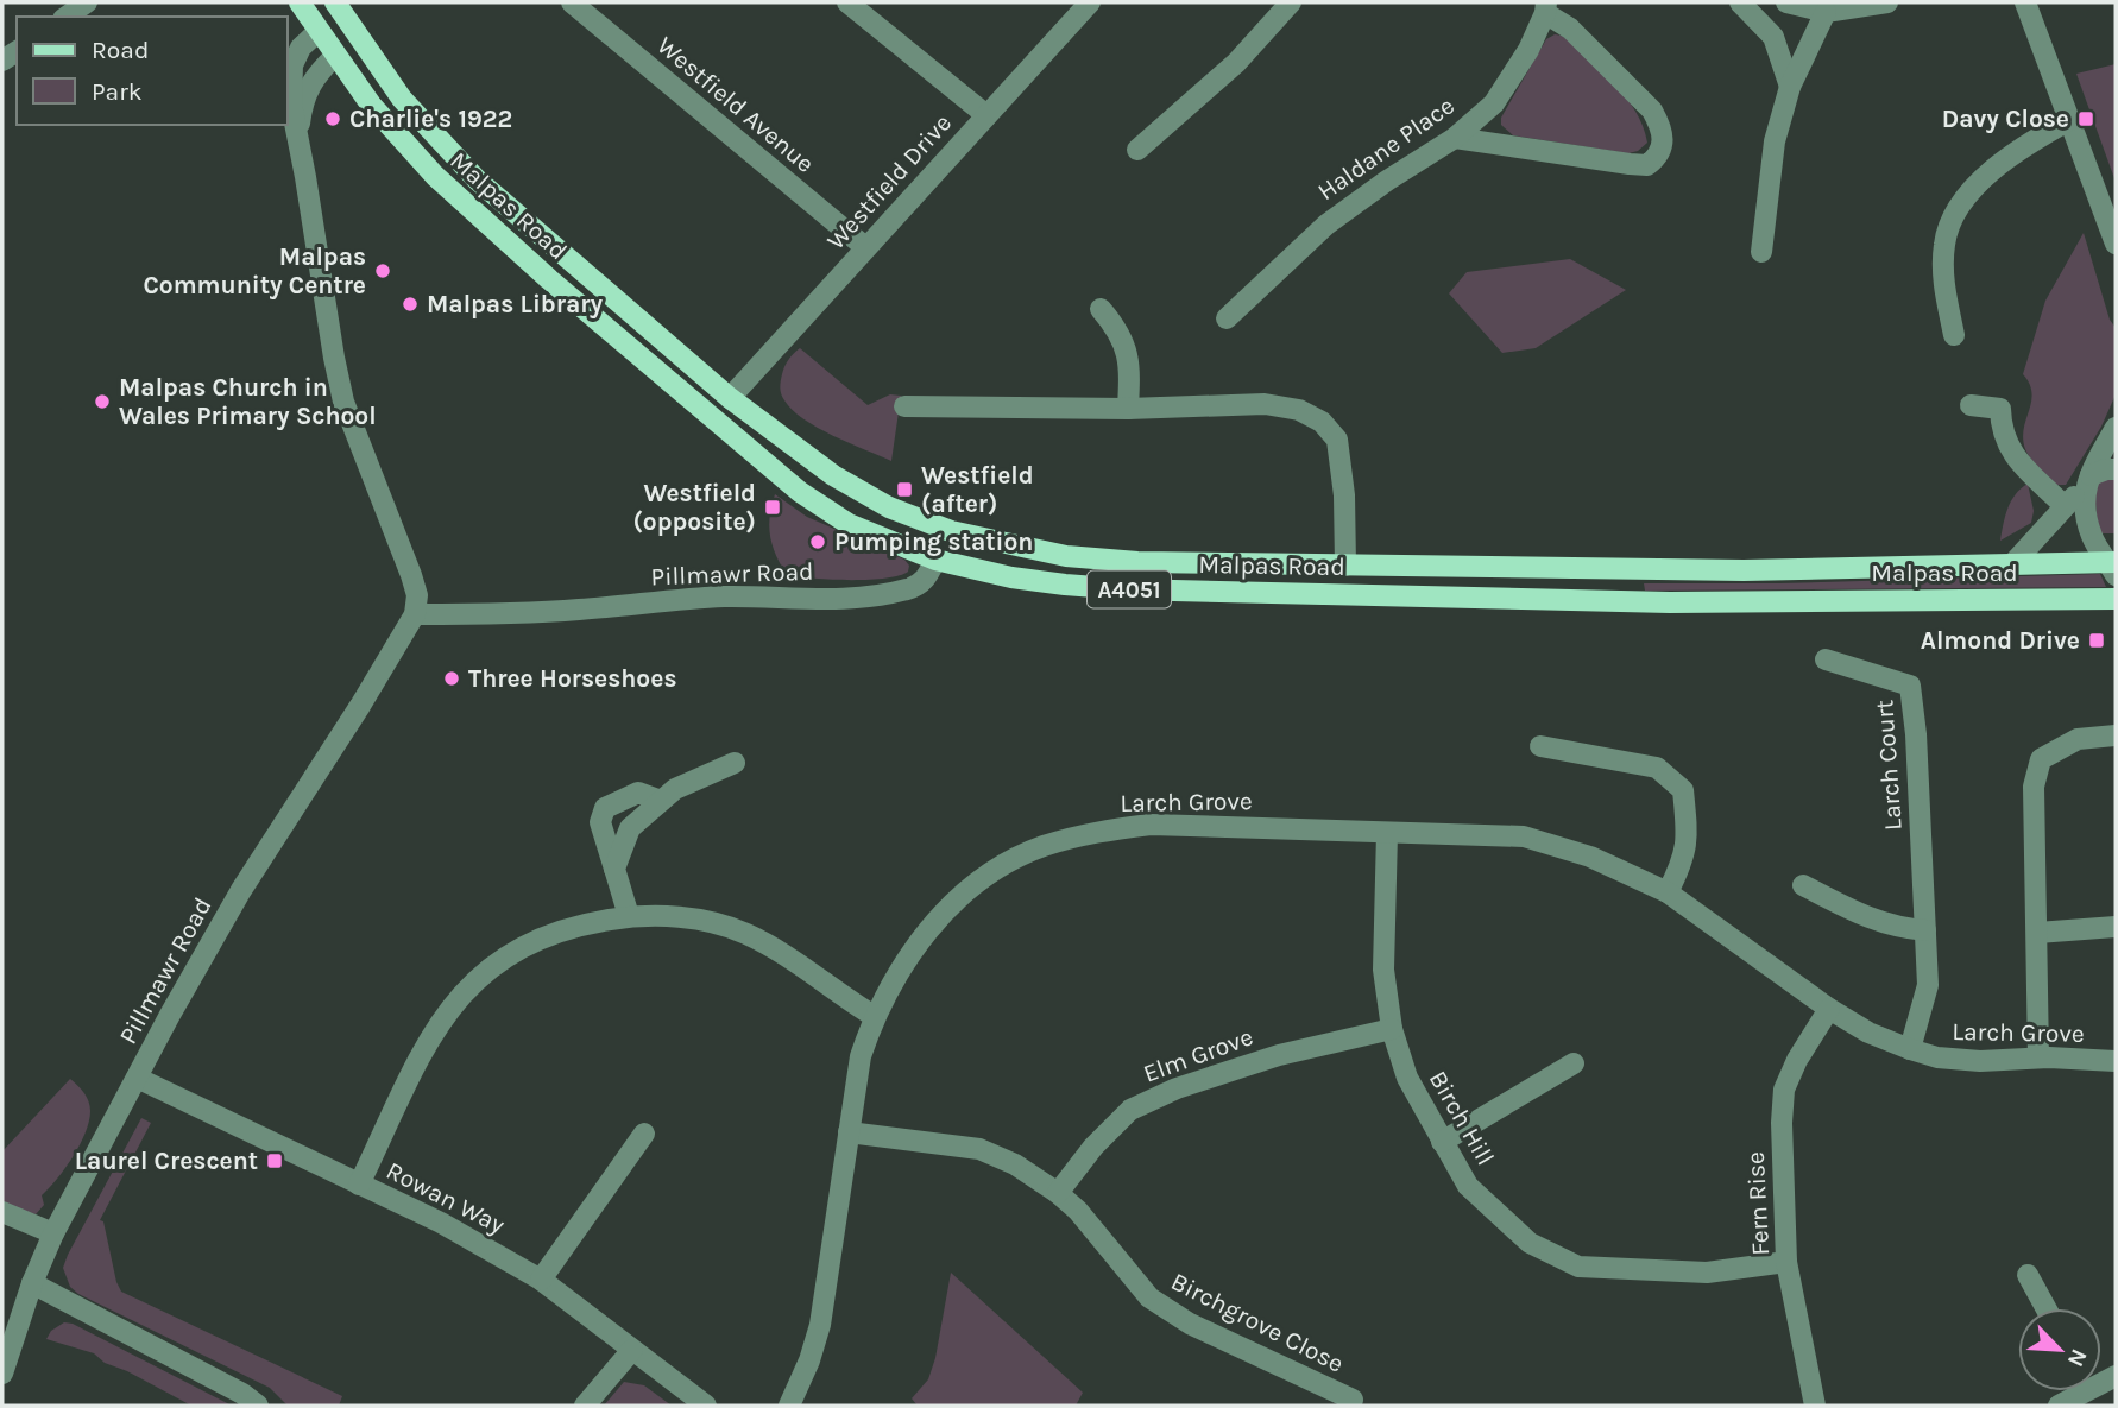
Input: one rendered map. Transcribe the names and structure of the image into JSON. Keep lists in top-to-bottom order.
{
  "streets": {
    "main road": ["Malpas Road", "A4051"],
    "street": [
      "Westfield Avenue",
      "Haldane Place",
      "Westfield Drive",
      "Pillmawr Road",
      "Larch Court",
      "Larch Grove",
      "Elm Grove",
      "Birch Hill",
      "Rowan Way",
      "Fern Rise",
      "Birchgrove Close"
    ]
  },
  "crossings": [
    ["Westfield Avenue", "Westfield Drive"],
    ["Westfield Drive", "Malpas Road"],
    ["Malpas Road", "Pillmawr Road"],
    ["Pillmawr Road", "Rowan Way"],
    ["Larch Court", "Larch Grove"],
    ["Larch Grove", "Birch Hill"],
    ["Larch Grove", "Fern Rise"],
    ["Larch Grove", "Birchgrove Close"],
    ["Elm Grove", "Birch Hill"],
    ["Elm Grove", "Birchgrove Close"],
    ["Birch Hill", "Fern Rise"]
  ],
  "places": {
    "other": [
      "Charlie's 1922",
      "Malpas Community Centre",
      "Malpas Library",
      "Malpas Church in Wales Primary School",
      "Pumping station",
      "Three Horseshoes"
    ],
    "transit": [
      "Davy Close",
      "Westfield (after)",
      "Westfield (opposite)",
      "Almond Drive",
      "Laurel Crescent"
    ]
  },
  "legend": ["Road", "Park"],
  "north": "bottom right"
}
